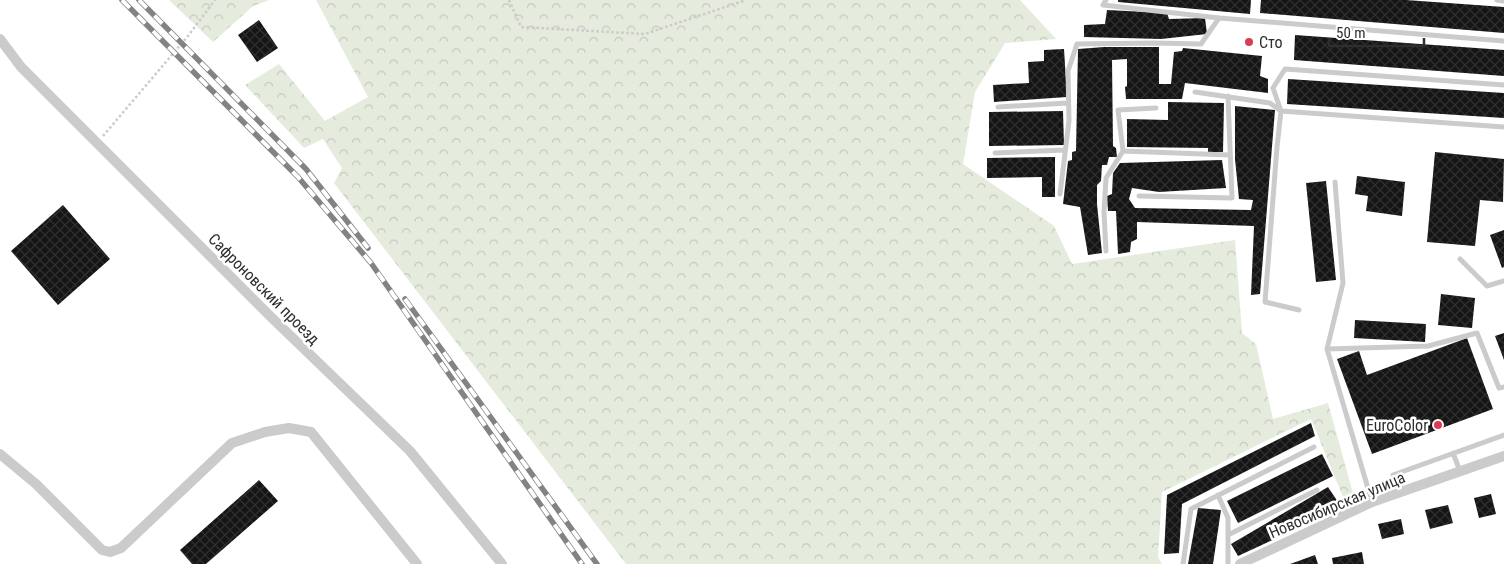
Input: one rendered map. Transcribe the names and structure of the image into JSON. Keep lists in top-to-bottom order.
{
  "streets": {
    "street": ["Сафроновский проезд", "Новосибирская улица"]
  },
  "places": ["Сто", "EuroColor"],
  "scale_bar": "50 m"
}
